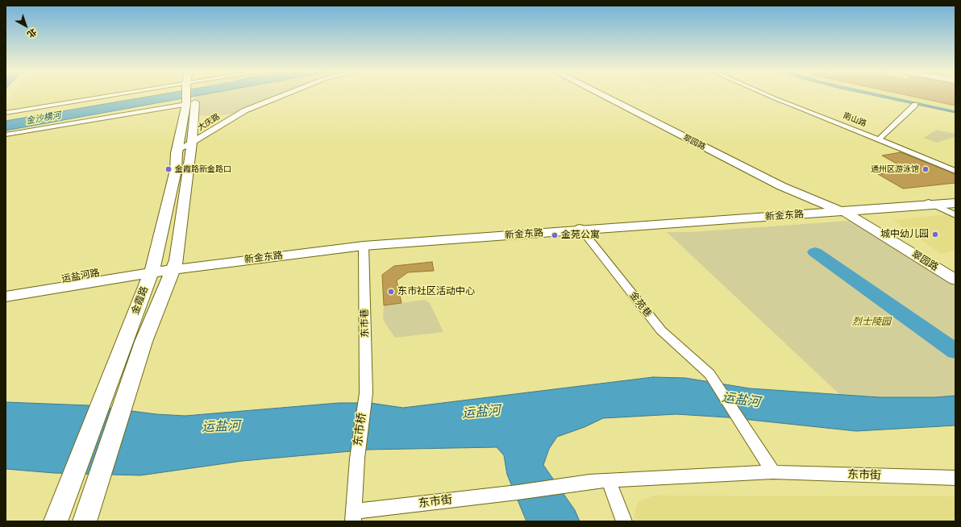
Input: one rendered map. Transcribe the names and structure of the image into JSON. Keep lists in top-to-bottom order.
{
  "streets": {
    "main road": [
      "翠园路",
      "新金东路",
      "运盐河路",
      "金霞路"
    ],
    "street": [
      "南山路",
      "大庆路",
      "金苑巷",
      "东市巷",
      "东市桥",
      "东市街"
    ]
  },
  "crossings": [
    ["大庆路", "金霞路"],
    ["翠园路", "新金东路"],
    ["新金东路", "运盐河路"],
    ["新金东路", "金霞路"],
    ["新金东路", "金苑巷"],
    ["新金东路", "东市巷"],
    ["运盐河路", "金霞路"],
    ["金苑巷", "东市街"],
    ["东市巷", "东市桥"],
    ["东市桥", "东市街"]
  ],
  "water": ["金沙横河", "运盐河"],
  "parks": ["烈士陵园"],
  "places": [
    "金霞路新金路口",
    "通州区游泳馆",
    "城中幼儿园",
    "金苑公寓",
    "东市社区活动中心"
  ],
  "north": "bottom right"
}
